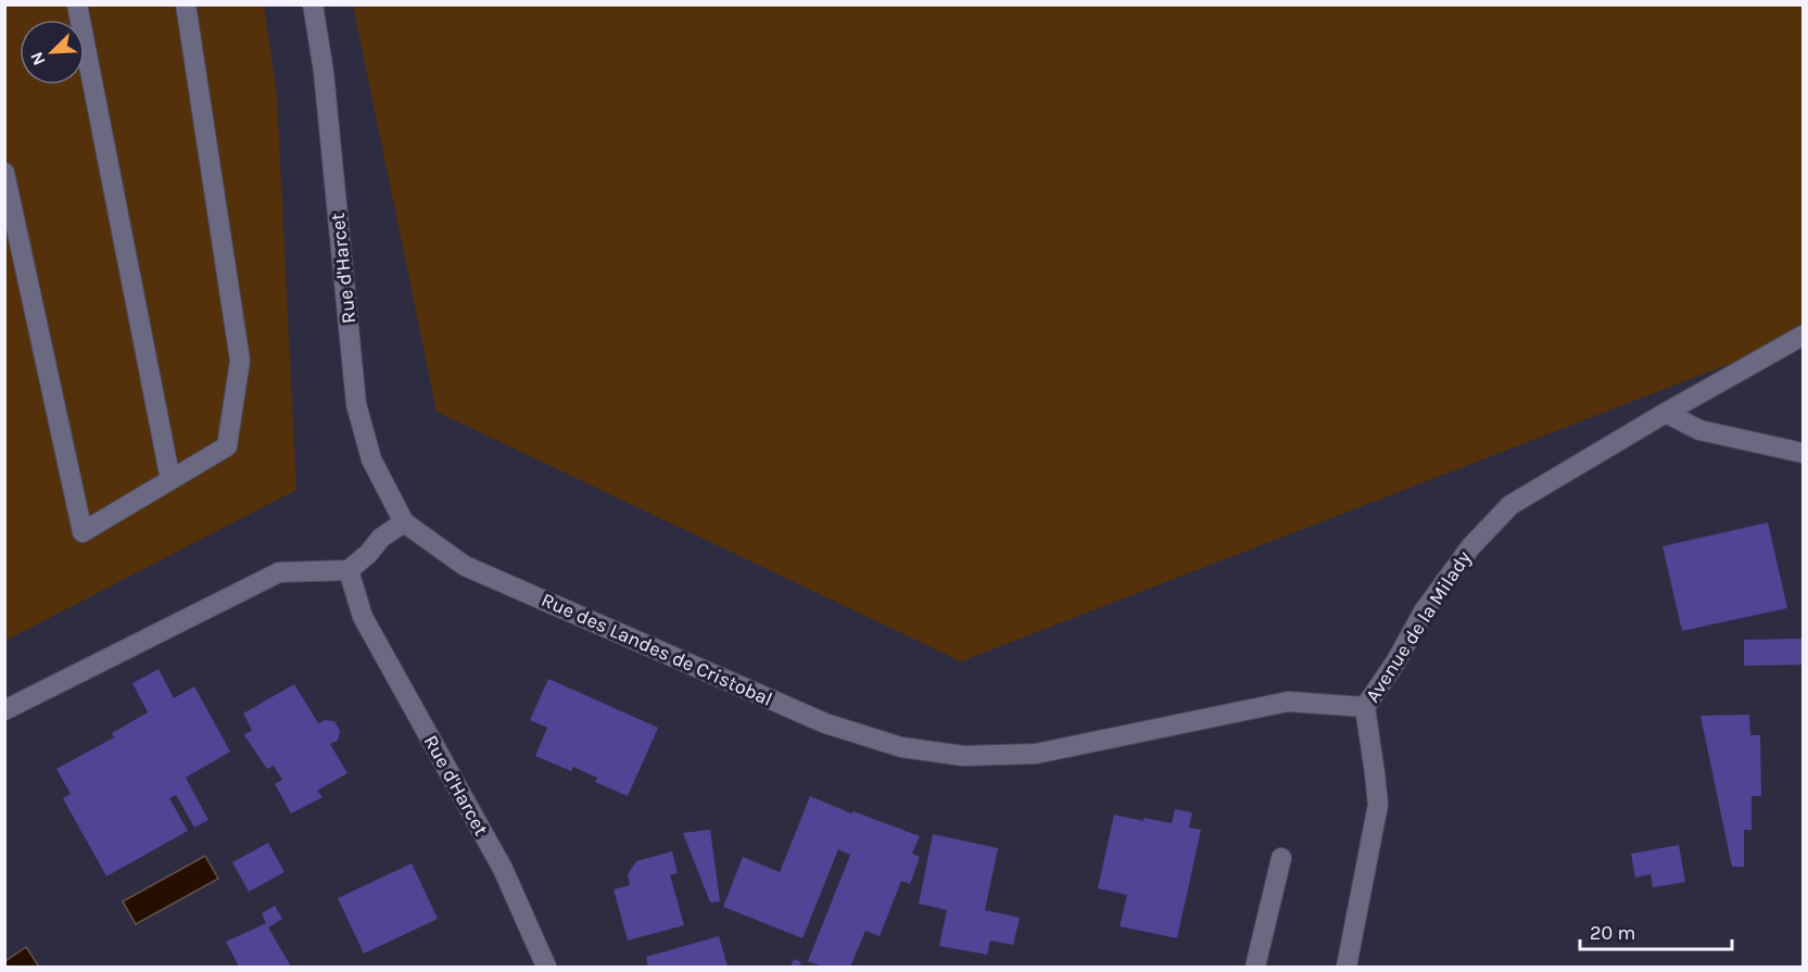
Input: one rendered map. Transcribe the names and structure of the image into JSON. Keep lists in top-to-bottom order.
{
  "streets": {
    "street": ["Rue d'Harcet", "Avenue de la Milady", "Rue des Landes de Cristobal"]
  },
  "crossings": [
    ["Rue d'Harcet", "Rue des Landes de Cristobal"],
    ["Avenue de la Milady", "Rue des Landes de Cristobal"]
  ],
  "scale_bar": "20 m",
  "north": "bottom left"
}
